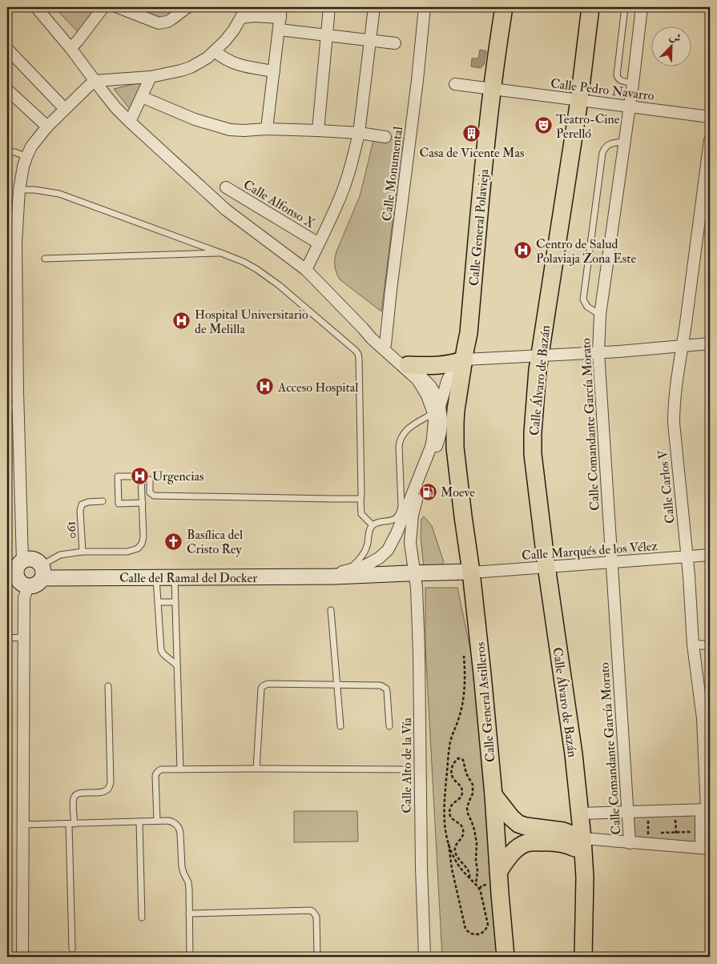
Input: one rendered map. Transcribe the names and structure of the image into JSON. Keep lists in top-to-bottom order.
{
  "streets": {
    "main road": [
      "Calle General Polavieja",
      "Calle Álvaro de Bazán",
      "Calle del Ramal del Docker",
      "Calle General Astilleros"
    ],
    "street": [
      "Calle Pedro Navarro",
      "Calle Monumental",
      "Calle Alfonso X",
      "Calle Comandante García Morato",
      "Calle Carlos V",
      "Calle Marqués de los Vélez",
      "Calle Alto de la Vía"
    ],
    "lane": ["061"]
  },
  "crossings": [
    ["Calle Pedro Navarro", "Calle General Polavieja"],
    ["Calle Pedro Navarro", "Calle Álvaro de Bazán"],
    ["Calle Pedro Navarro", "Calle Comandante García Morato"],
    ["Calle Monumental", "Calle del Ramal del Docker"],
    ["Calle General Polavieja", "Calle General Astilleros"],
    ["Calle Álvaro de Bazán", "Calle Marqués de los Vélez"],
    ["Calle Comandante García Morato", "Calle Marqués de los Vélez"],
    ["Calle Carlos V", "Calle Marqués de los Vélez"],
    ["Calle Marqués de los Vélez", "Calle del Ramal del Docker"],
    ["Calle Marqués de los Vélez", "Calle General Astilleros"],
    ["Calle del Ramal del Docker", "Calle General Astilleros"],
    ["Calle del Ramal del Docker", "Calle Alto de la Vía"]
  ],
  "places": {
    "theatre": ["Teatro-Cine Perelló"],
    "building": ["Casa de Vicente Mas"],
    "hospital": [
      "Centro de Salud Polaviaja Zona Este",
      "Hospital Universitario de Melilla",
      "Acceso Hospital",
      "Urgencias"
    ],
    "fuel station": ["Moeve"],
    "church": ["Basílica del Cristo Rey"]
  },
  "north": "top right"
}
